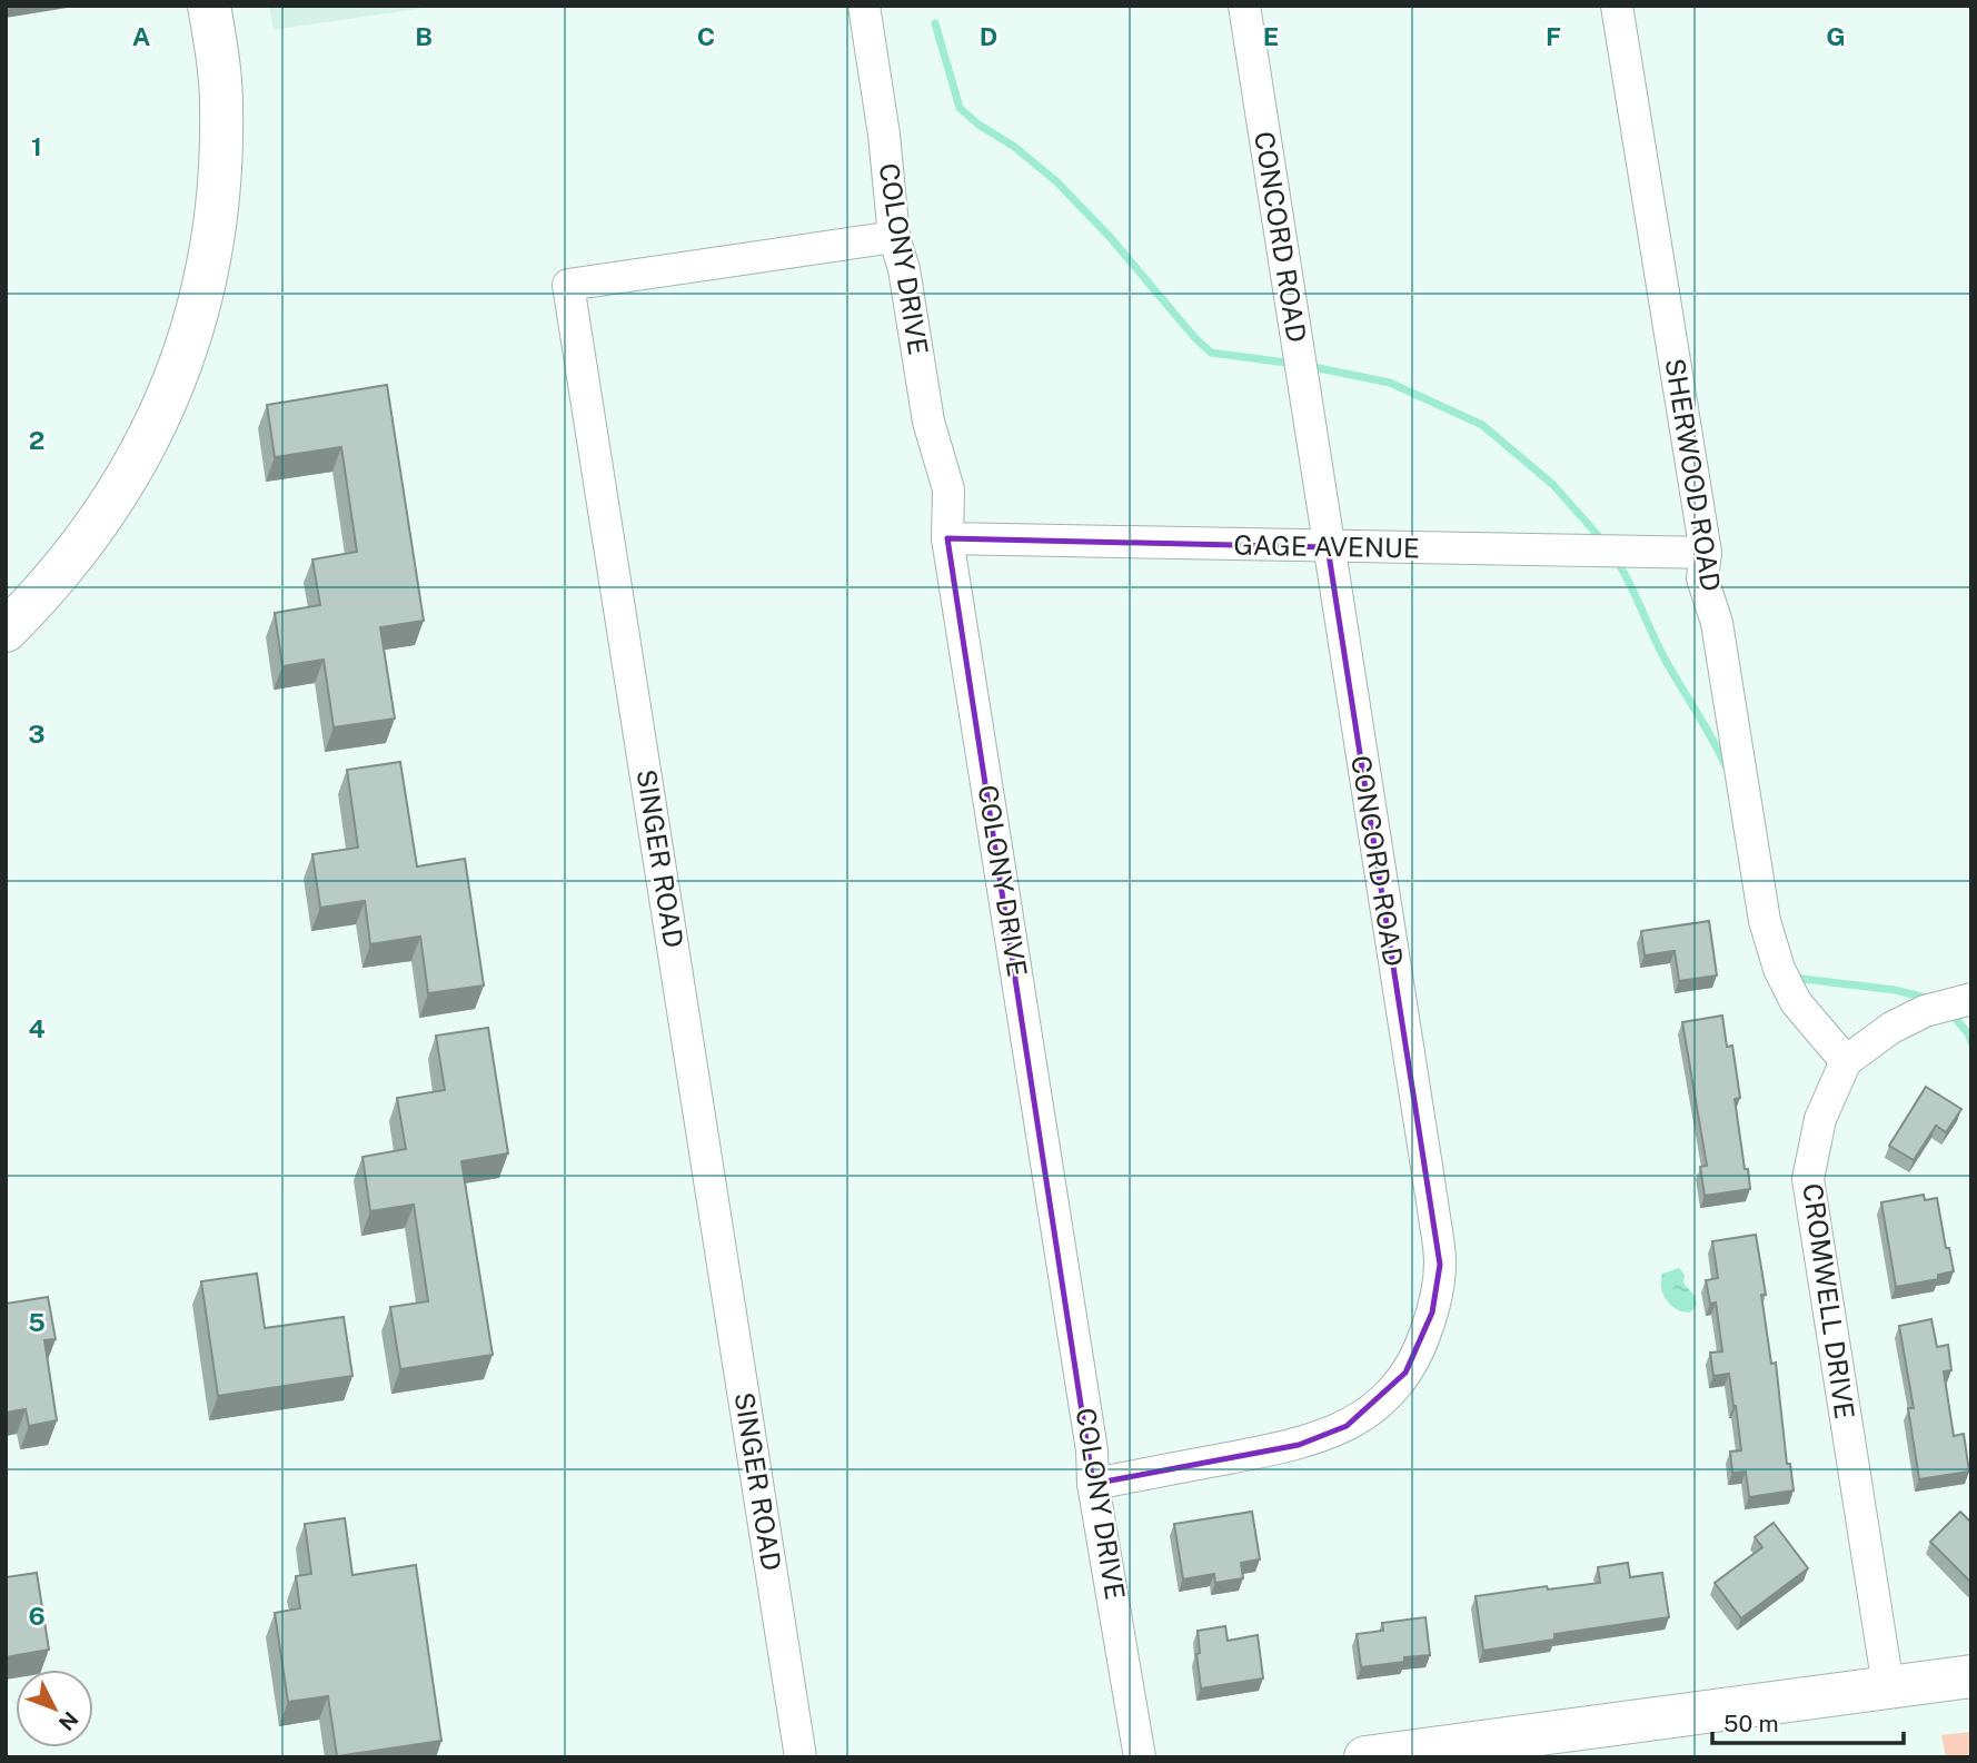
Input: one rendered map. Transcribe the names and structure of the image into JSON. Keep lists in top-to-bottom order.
{
  "streets": {
    "street": [
      "CONCORD ROAD",
      "COLONY DRIVE",
      "SHERWOOD ROAD",
      "GAGE AVENUE",
      "SINGER ROAD",
      "CROMWELL DRIVE"
    ]
  },
  "crossings": [
    ["CONCORD ROAD", "COLONY DRIVE"],
    ["CONCORD ROAD", "GAGE AVENUE"],
    ["COLONY DRIVE", "GAGE AVENUE"],
    ["COLONY DRIVE", "SINGER ROAD"],
    ["SHERWOOD ROAD", "GAGE AVENUE"],
    ["SHERWOOD ROAD", "CROMWELL DRIVE"]
  ],
  "scale_bar": "50 m",
  "north": "bottom right",
  "grid": {
    "columns": [
      "A",
      "B",
      "C",
      "D",
      "E",
      "F",
      "G"
    ],
    "rows": [
      "1",
      "2",
      "3",
      "4",
      "5",
      "6"
    ]
  }
}
